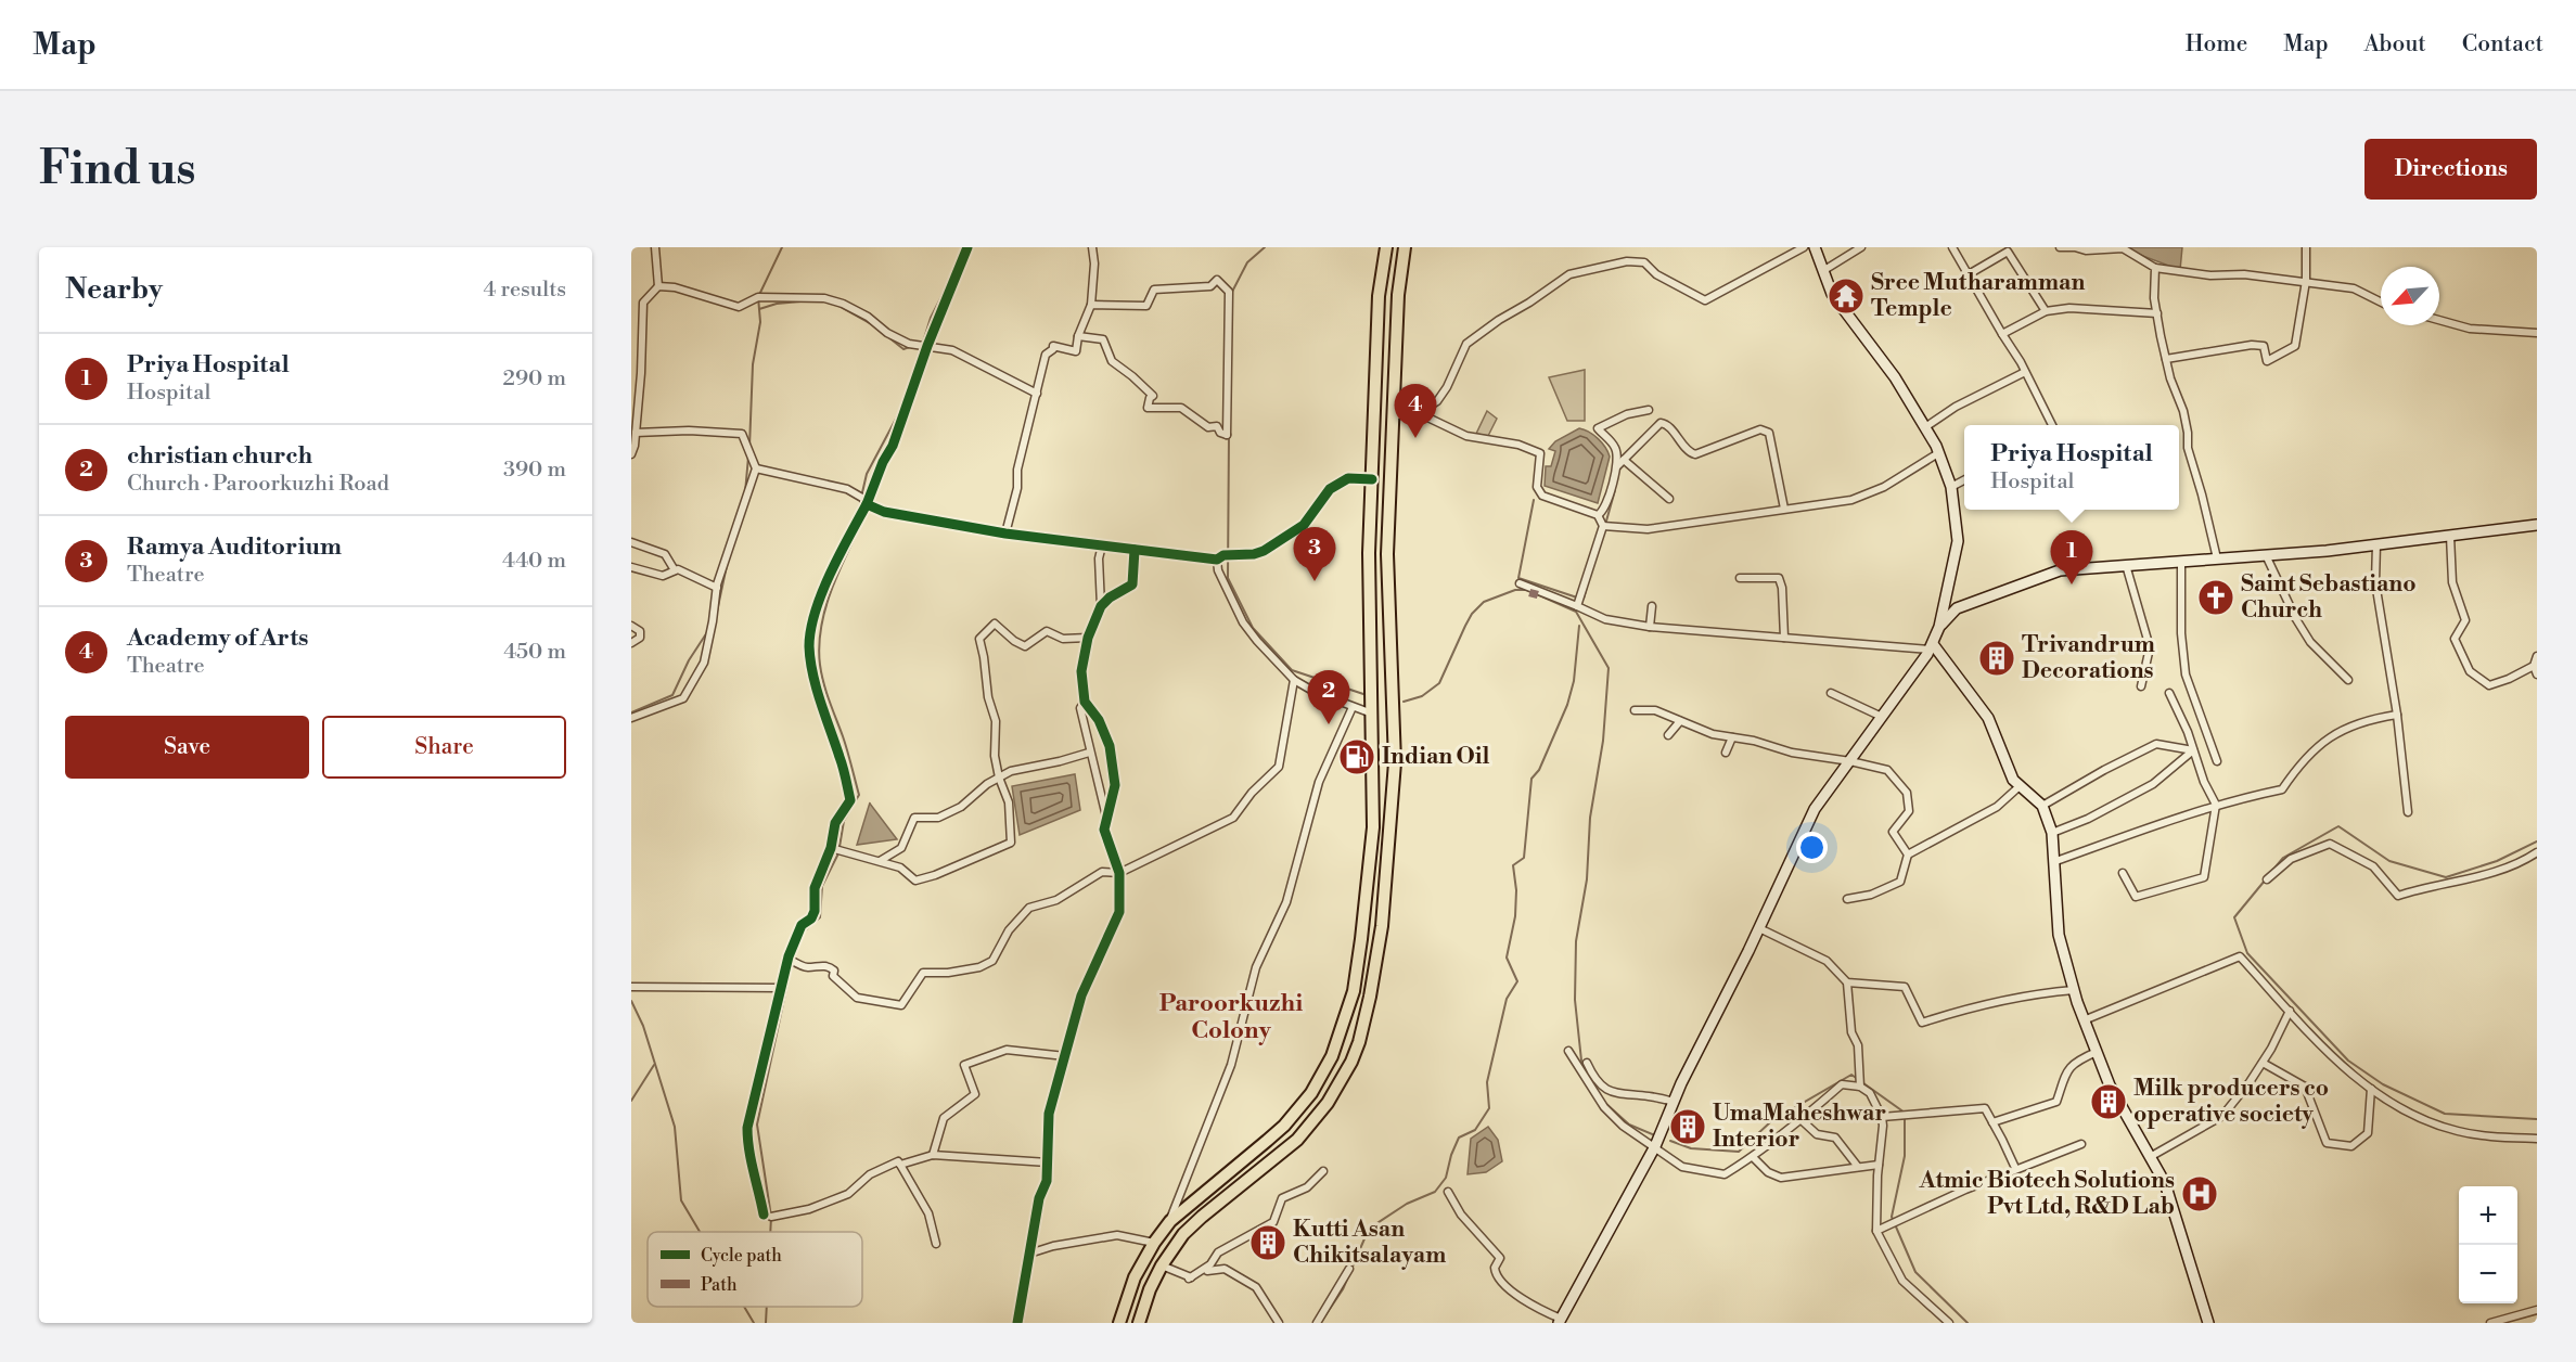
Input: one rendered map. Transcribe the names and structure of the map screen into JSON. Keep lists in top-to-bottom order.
{
  "districts": ["Paroorkuzhi Colony"],
  "places": {
    "temple": ["Sree Mutharamman Temple"],
    "church": ["Saint Sebastiano Church"],
    "building": [
      "Trivandrum Decorations",
      "Milk producers co operative society",
      "UmaMaheshwar Interior",
      "Kutti Asan Chikitsalayam"
    ],
    "fuel station": ["Indian Oil"],
    "hospital": ["Atmic Biotech Solutions Pvt Ltd, R&D Lab"]
  },
  "legend": ["Cycle path", "Path"],
  "north": "bottom left",
  "page": {
    "header": "Map",
    "nav": [
      "Home",
      "Map",
      "About",
      "Contact"
    ],
    "buttons": [
      "Directions",
      ["Save", "Share"]
    ],
    "title": "Find us",
    "heading": ["Nearby", "4 results"],
    "list": [
      {
        "mark": "1",
        "name": "Priya Hospital",
        "note": "Hospital",
        "value": "290 m"
      },
      {
        "mark": "2",
        "name": "christian church",
        "note": "Church · Paroorkuzhi Road",
        "value": "390 m"
      },
      {
        "mark": "3",
        "name": "Ramya Auditorium",
        "note": "Theatre",
        "value": "440 m"
      },
      {
        "mark": "4",
        "name": "Academy of Arts",
        "note": "Theatre",
        "value": "450 m"
      }
    ],
    "pins": [
      "4",
      "3",
      "1",
      "2"
    ],
    "popup": ["Priya Hospital", "Hospital"],
    "map_buttons": ["+", "−"]
  }
}
